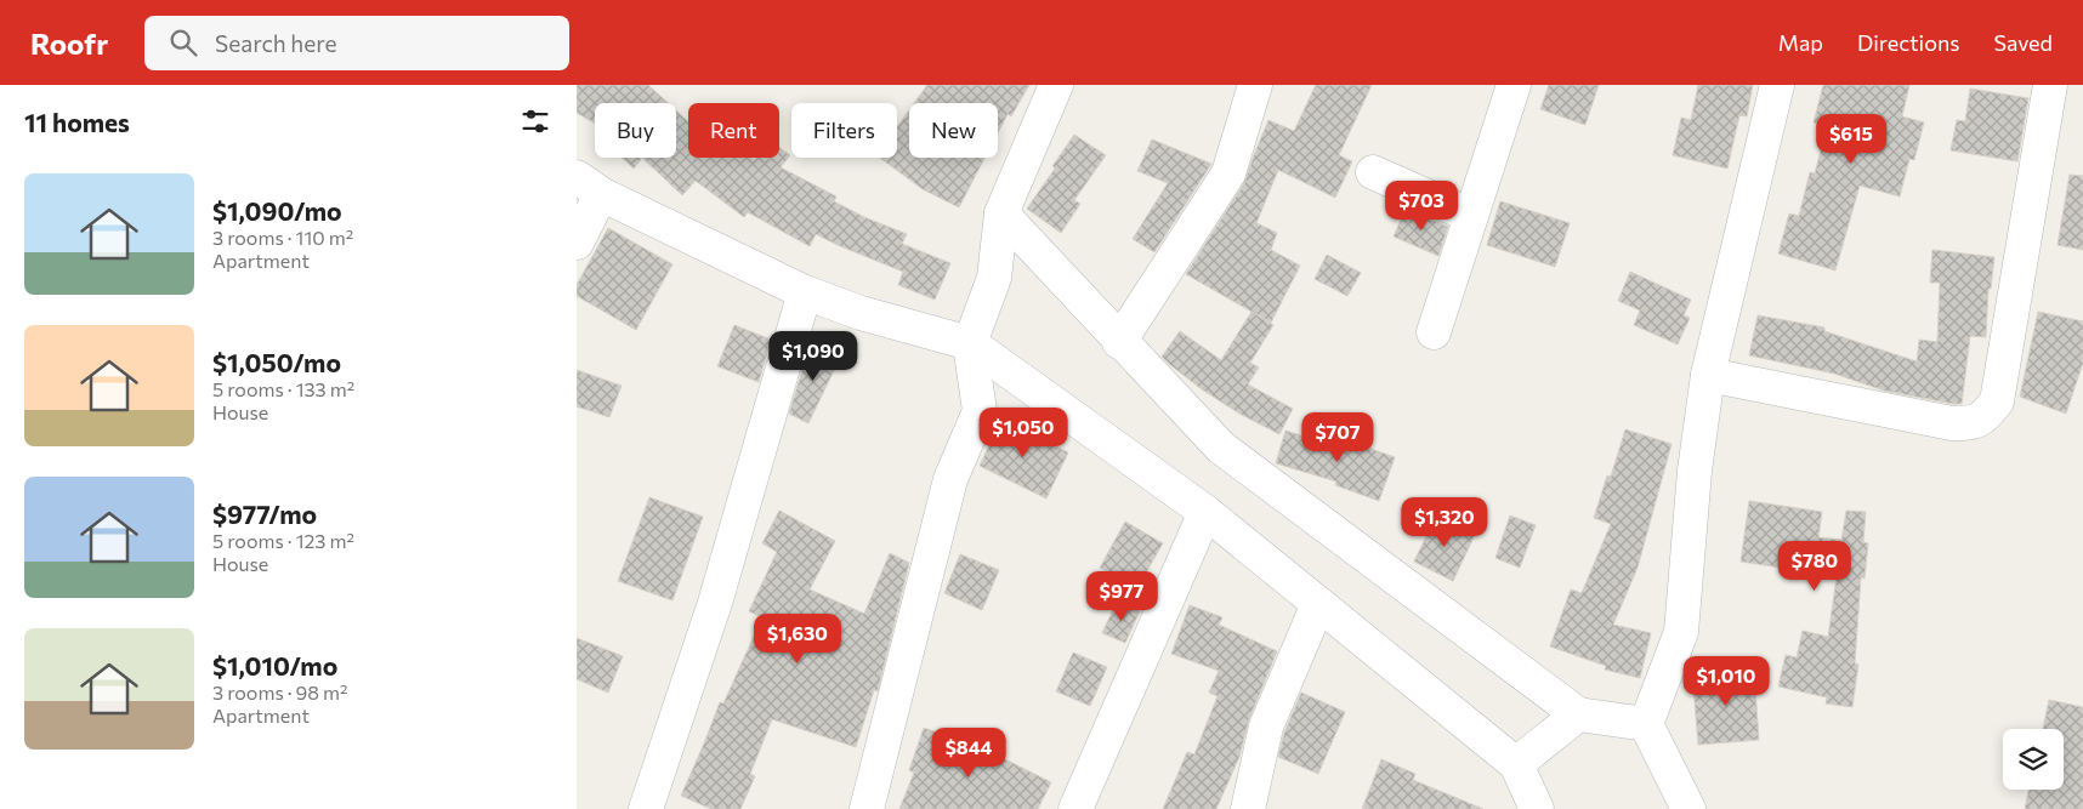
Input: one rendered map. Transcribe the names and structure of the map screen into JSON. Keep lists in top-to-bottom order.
{
  "page": {
    "header": "Roofr",
    "search": "Search here",
    "nav": ["Map", "Directions", "Saved"],
    "heading": "11 homes",
    "chip": [
      "Buy",
      "Rent",
      "Filters",
      "New"
    ],
    "price": [
      "$615",
      "$703",
      "$1,090",
      "$1,050",
      "$707",
      "$1,320",
      "$780",
      "$977",
      "$1,630",
      "$1,010",
      "$844"
    ],
    "list": [
      {
        "name": "$1,090/mo",
        "note": "3 rooms · 110 m² · Apartment"
      },
      {
        "name": "$1,050/mo",
        "note": "5 rooms · 133 m² · House"
      },
      {
        "name": "$977/mo",
        "note": "5 rooms · 123 m² · House"
      },
      {
        "name": "$1,010/mo",
        "note": "3 rooms · 98 m² · Apartment"
      }
    ]
  }
}
